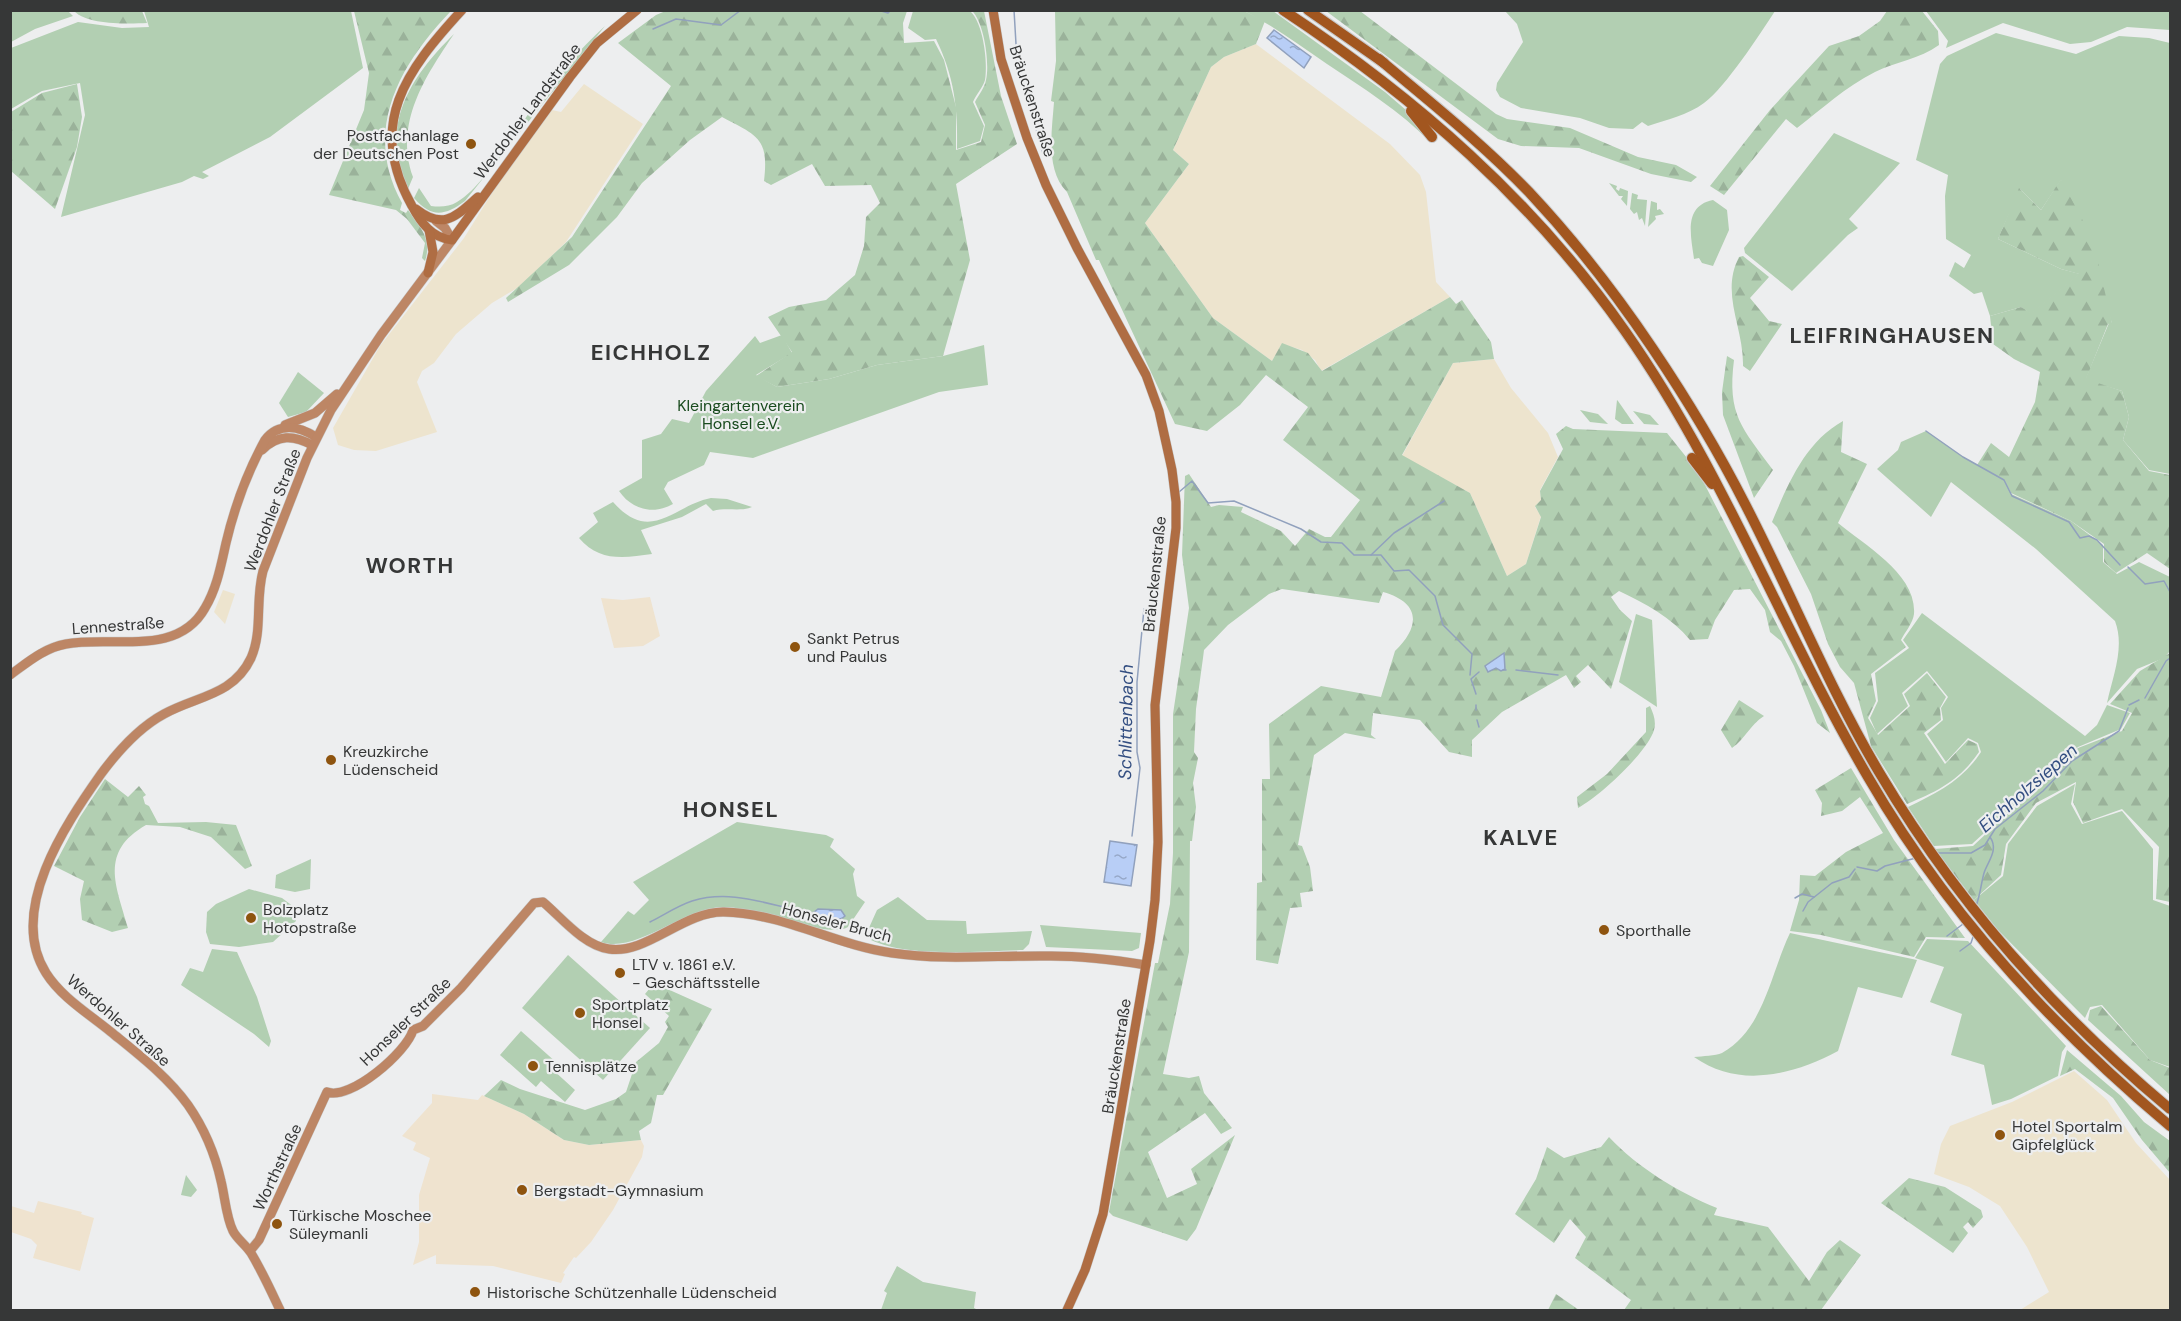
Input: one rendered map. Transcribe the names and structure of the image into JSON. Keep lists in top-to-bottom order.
{
  "streets": {
    "main road": ["Bräuckenstraße", "Werdohler Landstraße"],
    "street": [
      "Werdohler Straße",
      "Lennestraße",
      "Honseler Bruch",
      "Honseler Straße",
      "Worthstraße"
    ]
  },
  "crossings": [
    ["Bräuckenstraße", "Honseler Bruch"],
    ["Werdohler Straße", "Worthstraße"],
    ["Honseler Bruch", "Honseler Straße"],
    ["Honseler Straße", "Worthstraße"]
  ],
  "districts": [
    "LEIFRINGHAUSEN",
    "EICHHOLZ",
    "WORTH",
    "HONSEL",
    "KALVE"
  ],
  "water": ["Schlittenbach", "Eichholzsiepen"],
  "parks": ["Kleingartenverein Honsel e.V."],
  "places": [
    "Postfachanlage der Deutschen Post",
    "Sankt Petrus und Paulus",
    "Kreuzkirche Lüdenscheid",
    "Bolzplatz Hotopstraße",
    "Sporthalle",
    "LTV v. 1861 e.V. - Geschäftsstelle",
    "Sportplatz Honsel",
    "Tennisplätze",
    "Hotel Sportalm Gipfelglück",
    "Bergstadt-Gymnasium",
    "Türkische Moschee Süleymanli",
    "Historische Schützenhalle Lüdenscheid"
  ]
}
